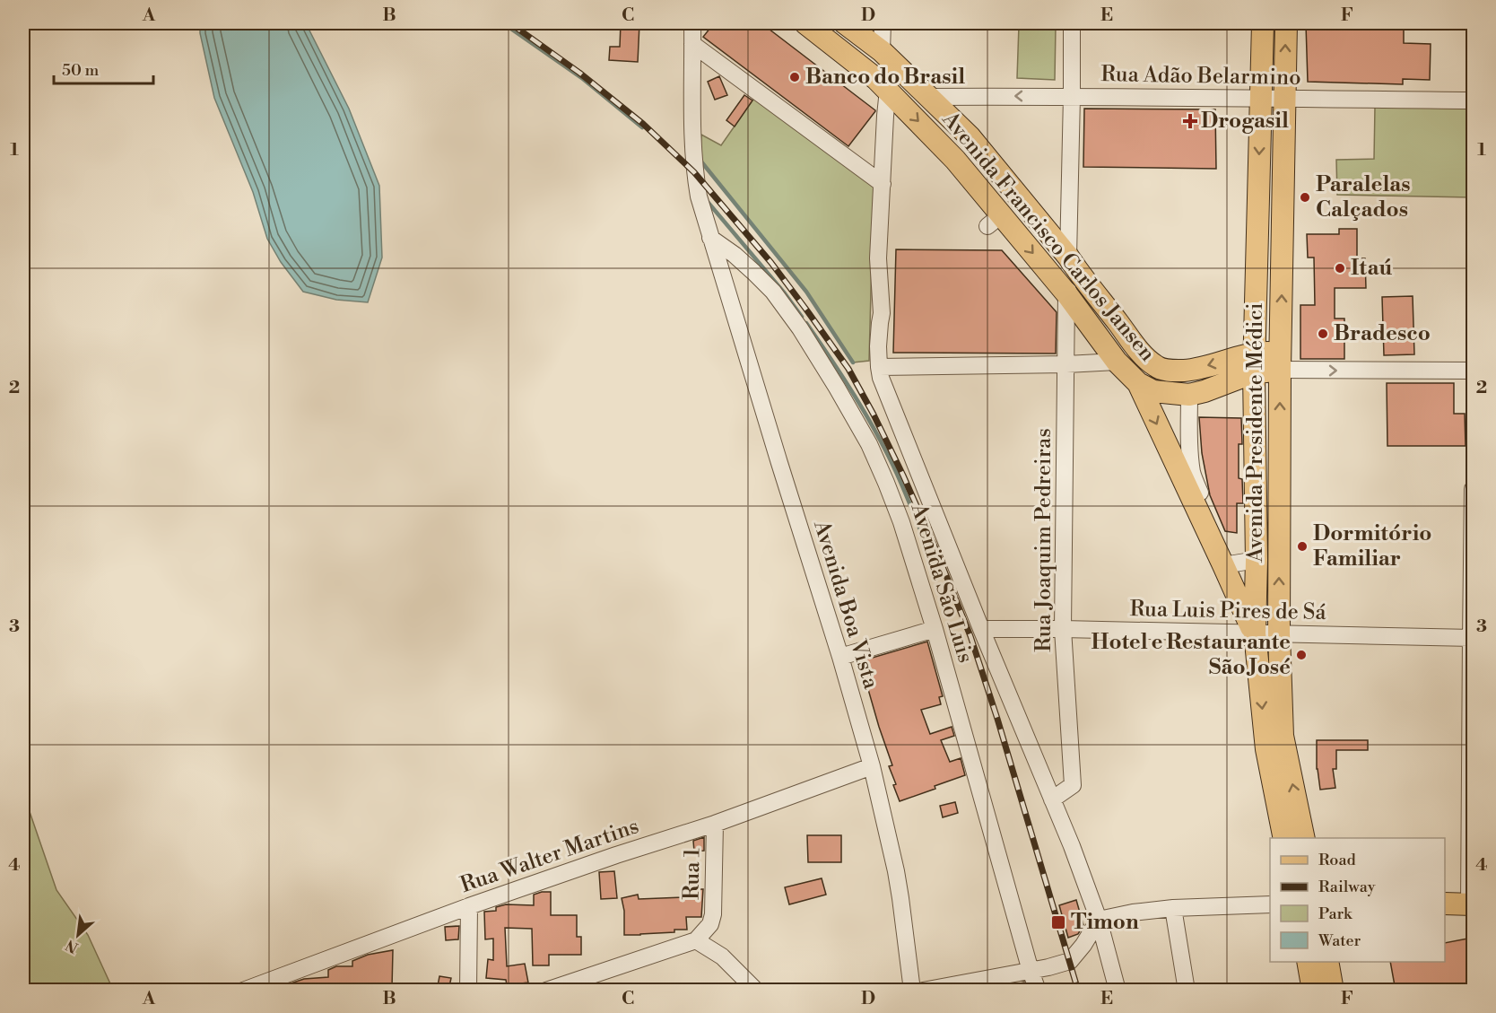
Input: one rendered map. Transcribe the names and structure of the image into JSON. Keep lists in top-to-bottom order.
{
  "streets": {
    "main road": ["Avenida Francisco Carlos Jansen", "Avenida Presidente Médici"],
    "street": [
      "Rua Adão Belarmino",
      "Rua Joaquim Pedreiras",
      "Avenida São Luis",
      "Avenida Boa Vista",
      "Rua Luis Pires de Sá",
      "Rua Walter Martins",
      "Rua 1"
    ]
  },
  "crossings": [
    ["Rua Adão Belarmino", "Avenida Francisco Carlos Jansen"],
    ["Rua Adão Belarmino", "Avenida Presidente Médici"],
    ["Avenida Francisco Carlos Jansen", "Avenida Presidente Médici"],
    ["Avenida Francisco Carlos Jansen", "Rua Joaquim Pedreiras"],
    ["Avenida Francisco Carlos Jansen", "Avenida São Luis"],
    ["Avenida Francisco Carlos Jansen", "Rua Luis Pires de Sá"],
    ["Avenida Presidente Médici", "Rua Luis Pires de Sá"],
    ["Rua Joaquim Pedreiras", "Avenida São Luis"],
    ["Rua Joaquim Pedreiras", "Rua Luis Pires de Sá"],
    ["Avenida São Luis", "Avenida Boa Vista"],
    ["Avenida São Luis", "Rua Luis Pires de Sá"],
    ["Avenida Boa Vista", "Rua Walter Martins"],
    ["Rua Walter Martins", "Rua 1"]
  ],
  "places": {
    "other": [
      "Banco do Brasil",
      "Paralelas Calçados",
      "Itaú",
      "Bradesco",
      "Dormitório Familiar",
      "Hotel e Restaurante São José"
    ],
    "health": ["Drogasil"],
    "transit": ["Timon"]
  },
  "legend": [
    "Road",
    "Railway",
    "Park",
    "Water"
  ],
  "scale_bar": "50 m",
  "north": "bottom left",
  "grid": {
    "columns": [
      "A",
      "B",
      "C",
      "D",
      "E",
      "F"
    ],
    "rows": [
      "1",
      "2",
      "3",
      "4"
    ]
  }
}
